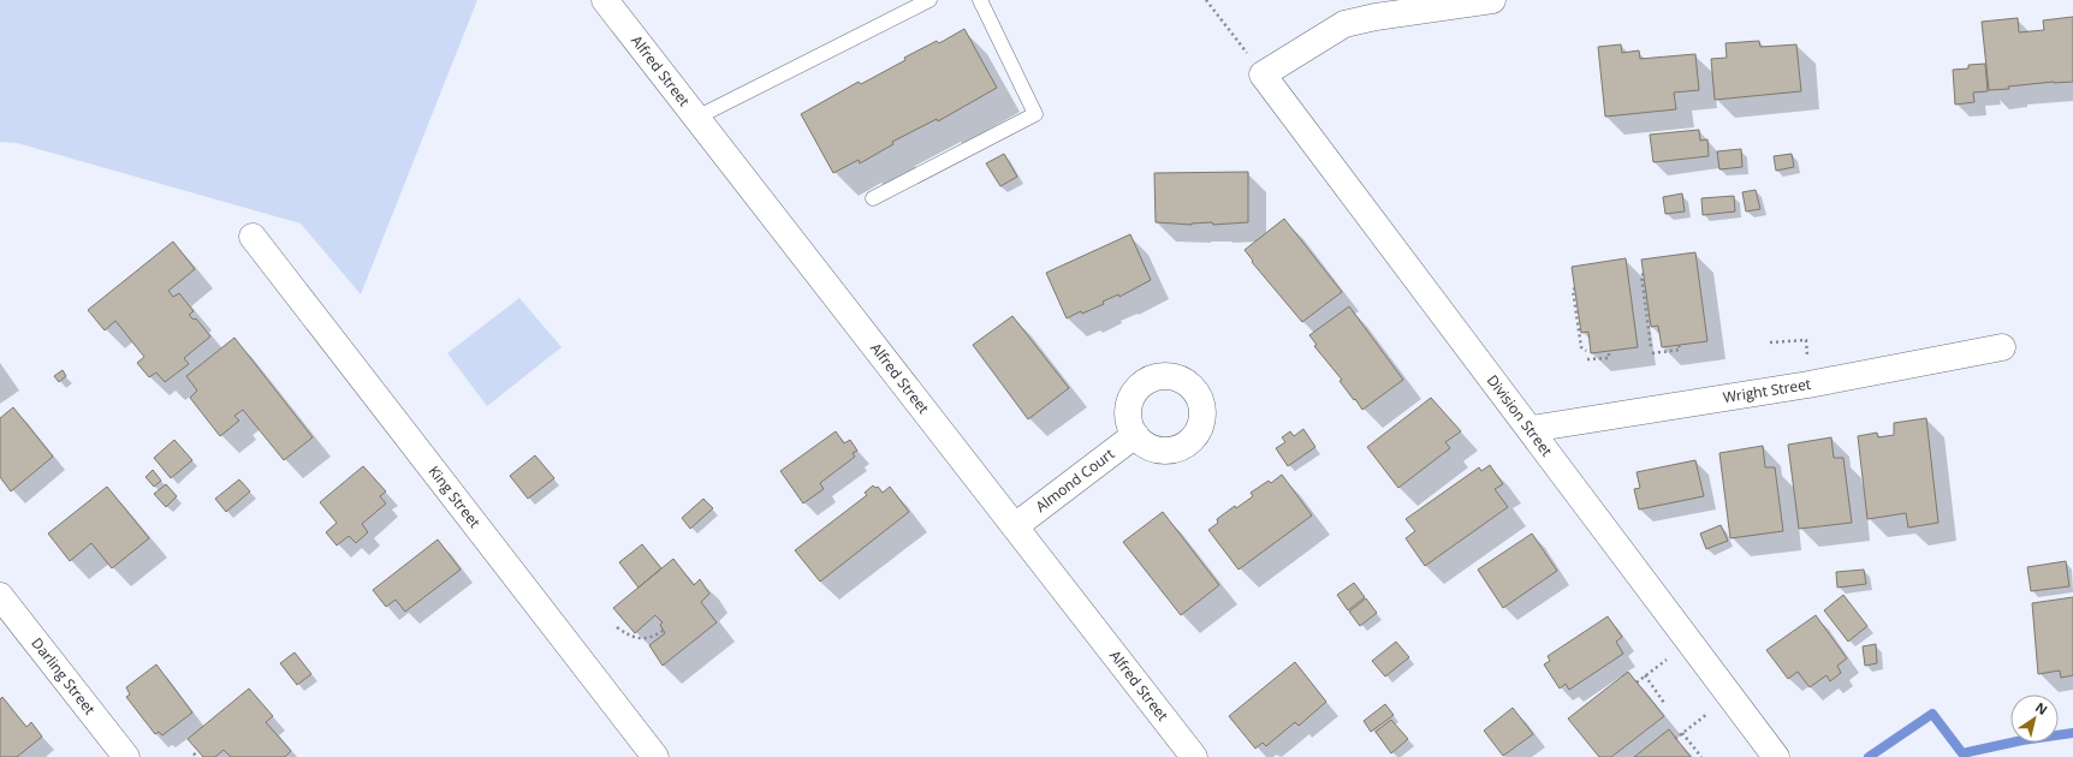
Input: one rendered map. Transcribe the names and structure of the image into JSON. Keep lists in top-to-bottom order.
{
  "streets": {
    "street": [
      "Alfred Street",
      "Wright Street",
      "Division Street",
      "Almond Court",
      "King Street",
      "Darling Street"
    ]
  },
  "crossings": [
    ["Alfred Street", "Almond Court"],
    ["Wright Street", "Division Street"]
  ],
  "north": "top right"
}
